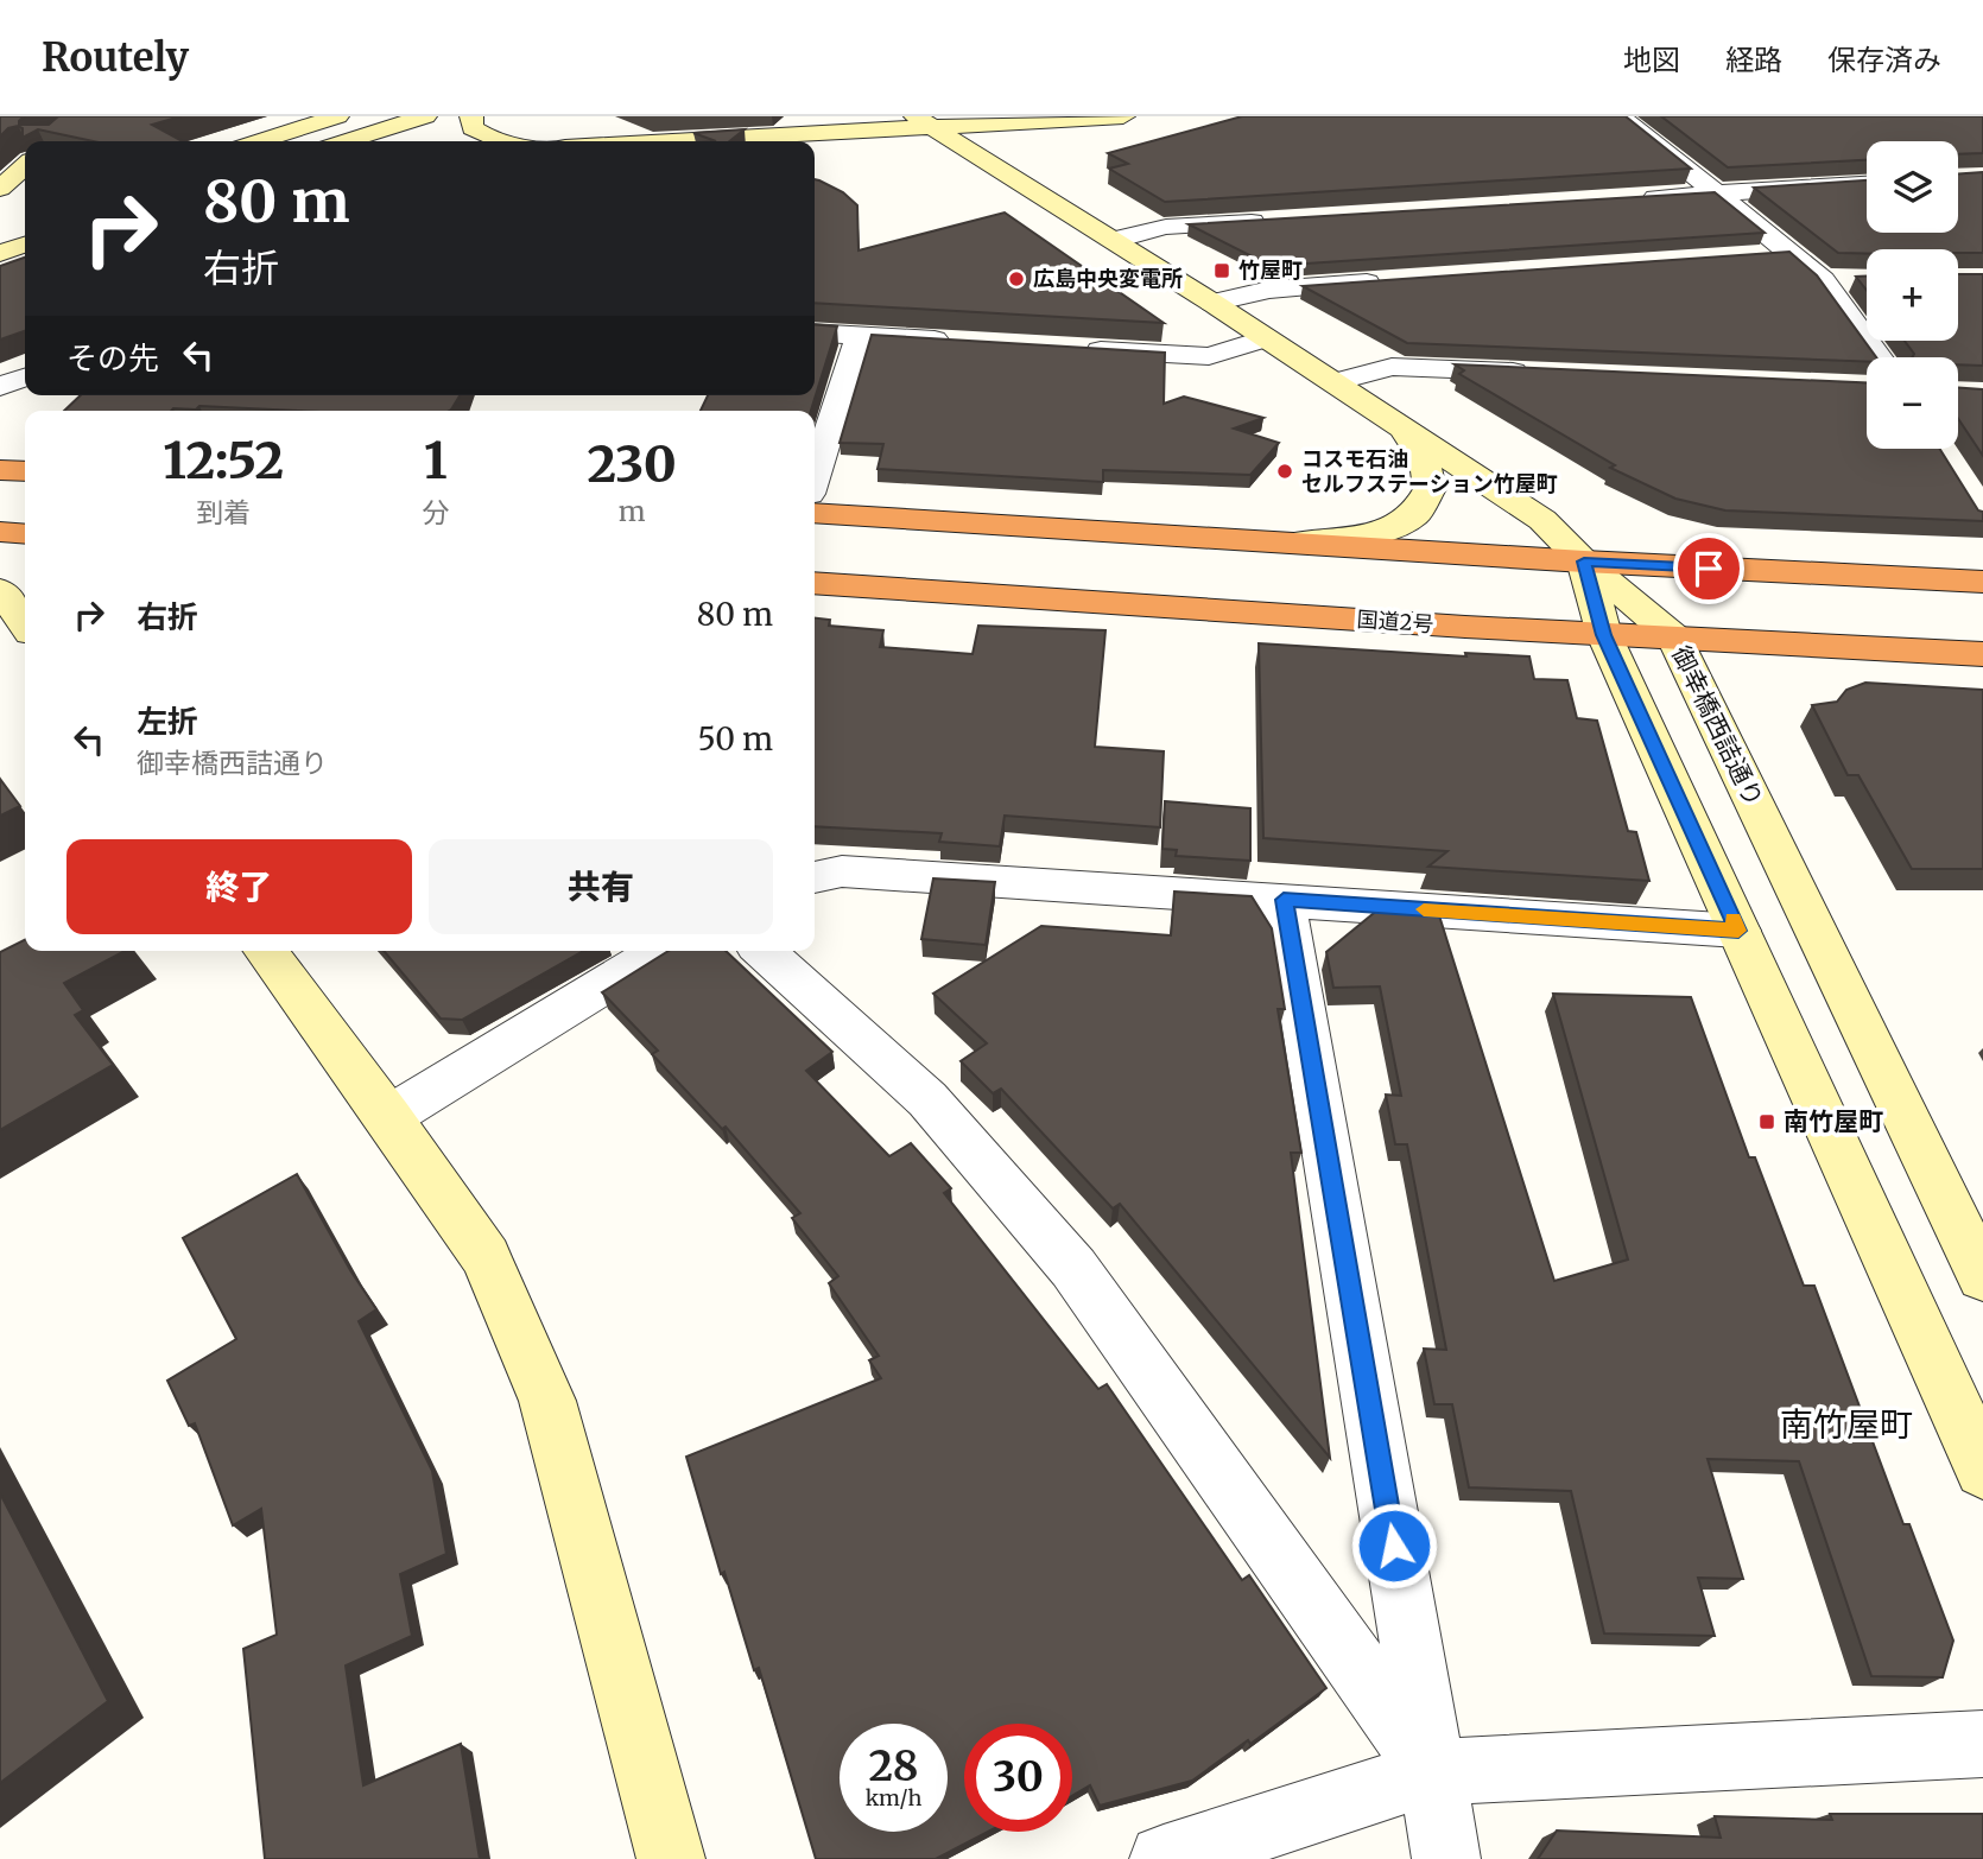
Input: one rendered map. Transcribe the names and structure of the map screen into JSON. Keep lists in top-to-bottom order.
{
  "streets": {
    "highway": ["国道2号"],
    "street": ["御幸橋西詰通り"]
  },
  "crossings": [
    ["国道2号", "御幸橋西詰通り"]
  ],
  "districts": ["南竹屋町"],
  "places": {
    "transit": ["竹屋町", "南竹屋町"],
    "other": ["広島中央変電所", "コスモ石油 セルフステーション竹屋町"]
  },
  "page": {
    "header": "Routely",
    "nav": ["地図", "経路", "保存済み"],
    "map_buttons": ["+", "−"],
    "turn": ["80 m", "右折"],
    "then": "その先",
    "eta": [
      "12:52",
      "到着",
      "1",
      "分",
      "230",
      "m"
    ],
    "list": [
      {
        "name": "右折",
        "value": "80 m"
      },
      {
        "name": "左折",
        "note": "御幸橋西詰通り",
        "value": "50 m"
      }
    ],
    "buttons": ["終了", "共有"],
    "speed": "28 km/h",
    "limit": "30"
  }
}
